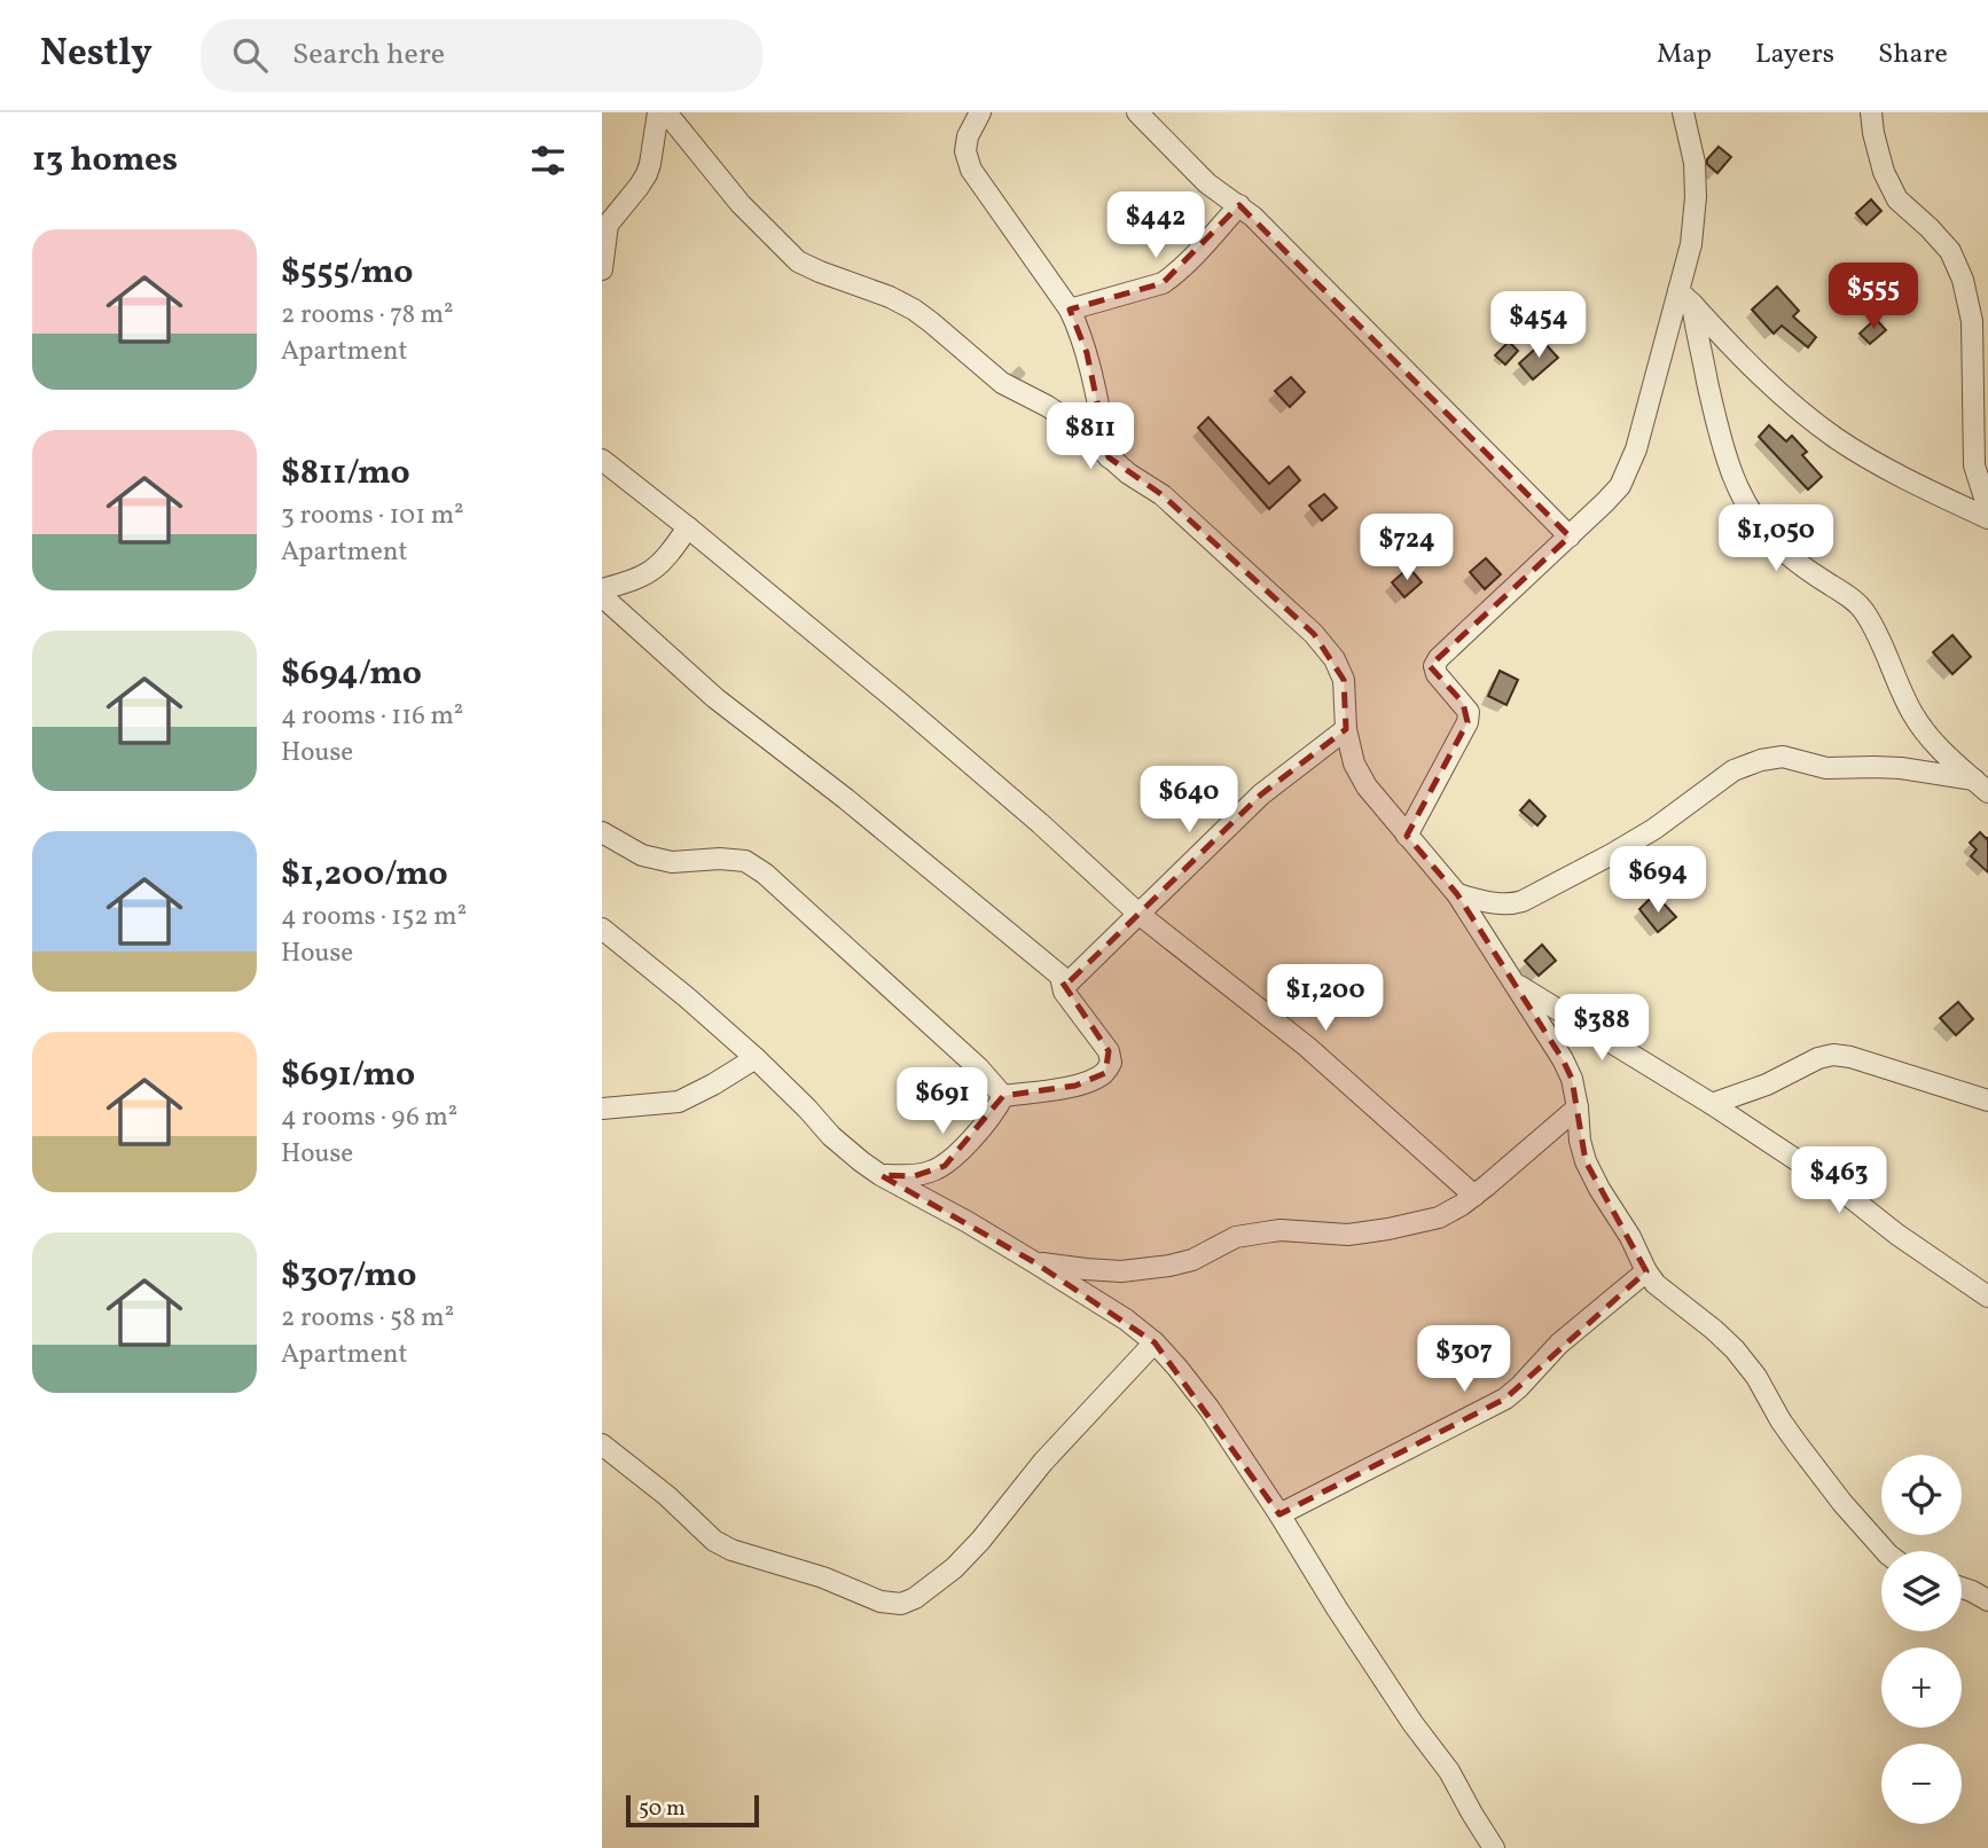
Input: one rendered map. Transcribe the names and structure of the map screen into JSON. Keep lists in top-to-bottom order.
{
  "scale_bar": "50 m",
  "page": {
    "header": "Nestly",
    "search": "Search here",
    "nav": ["Map", "Layers", "Share"],
    "heading": "13 homes",
    "price": [
      "$442",
      "$555",
      "$454",
      "$811",
      "$1,050",
      "$724",
      "$640",
      "$694",
      "$1,200",
      "$388",
      "$691",
      "$463",
      "$307"
    ],
    "list": [
      {
        "name": "$555/mo",
        "note": "2 rooms · 78 m² · Apartment"
      },
      {
        "name": "$811/mo",
        "note": "3 rooms · 101 m² · Apartment"
      },
      {
        "name": "$694/mo",
        "note": "4 rooms · 116 m² · House"
      },
      {
        "name": "$1,200/mo",
        "note": "4 rooms · 152 m² · House"
      },
      {
        "name": "$691/mo",
        "note": "4 rooms · 96 m² · House"
      },
      {
        "name": "$307/mo",
        "note": "2 rooms · 58 m² · Apartment"
      }
    ],
    "map_buttons": ["+", "−"],
    "scale": "50 m"
  }
}
